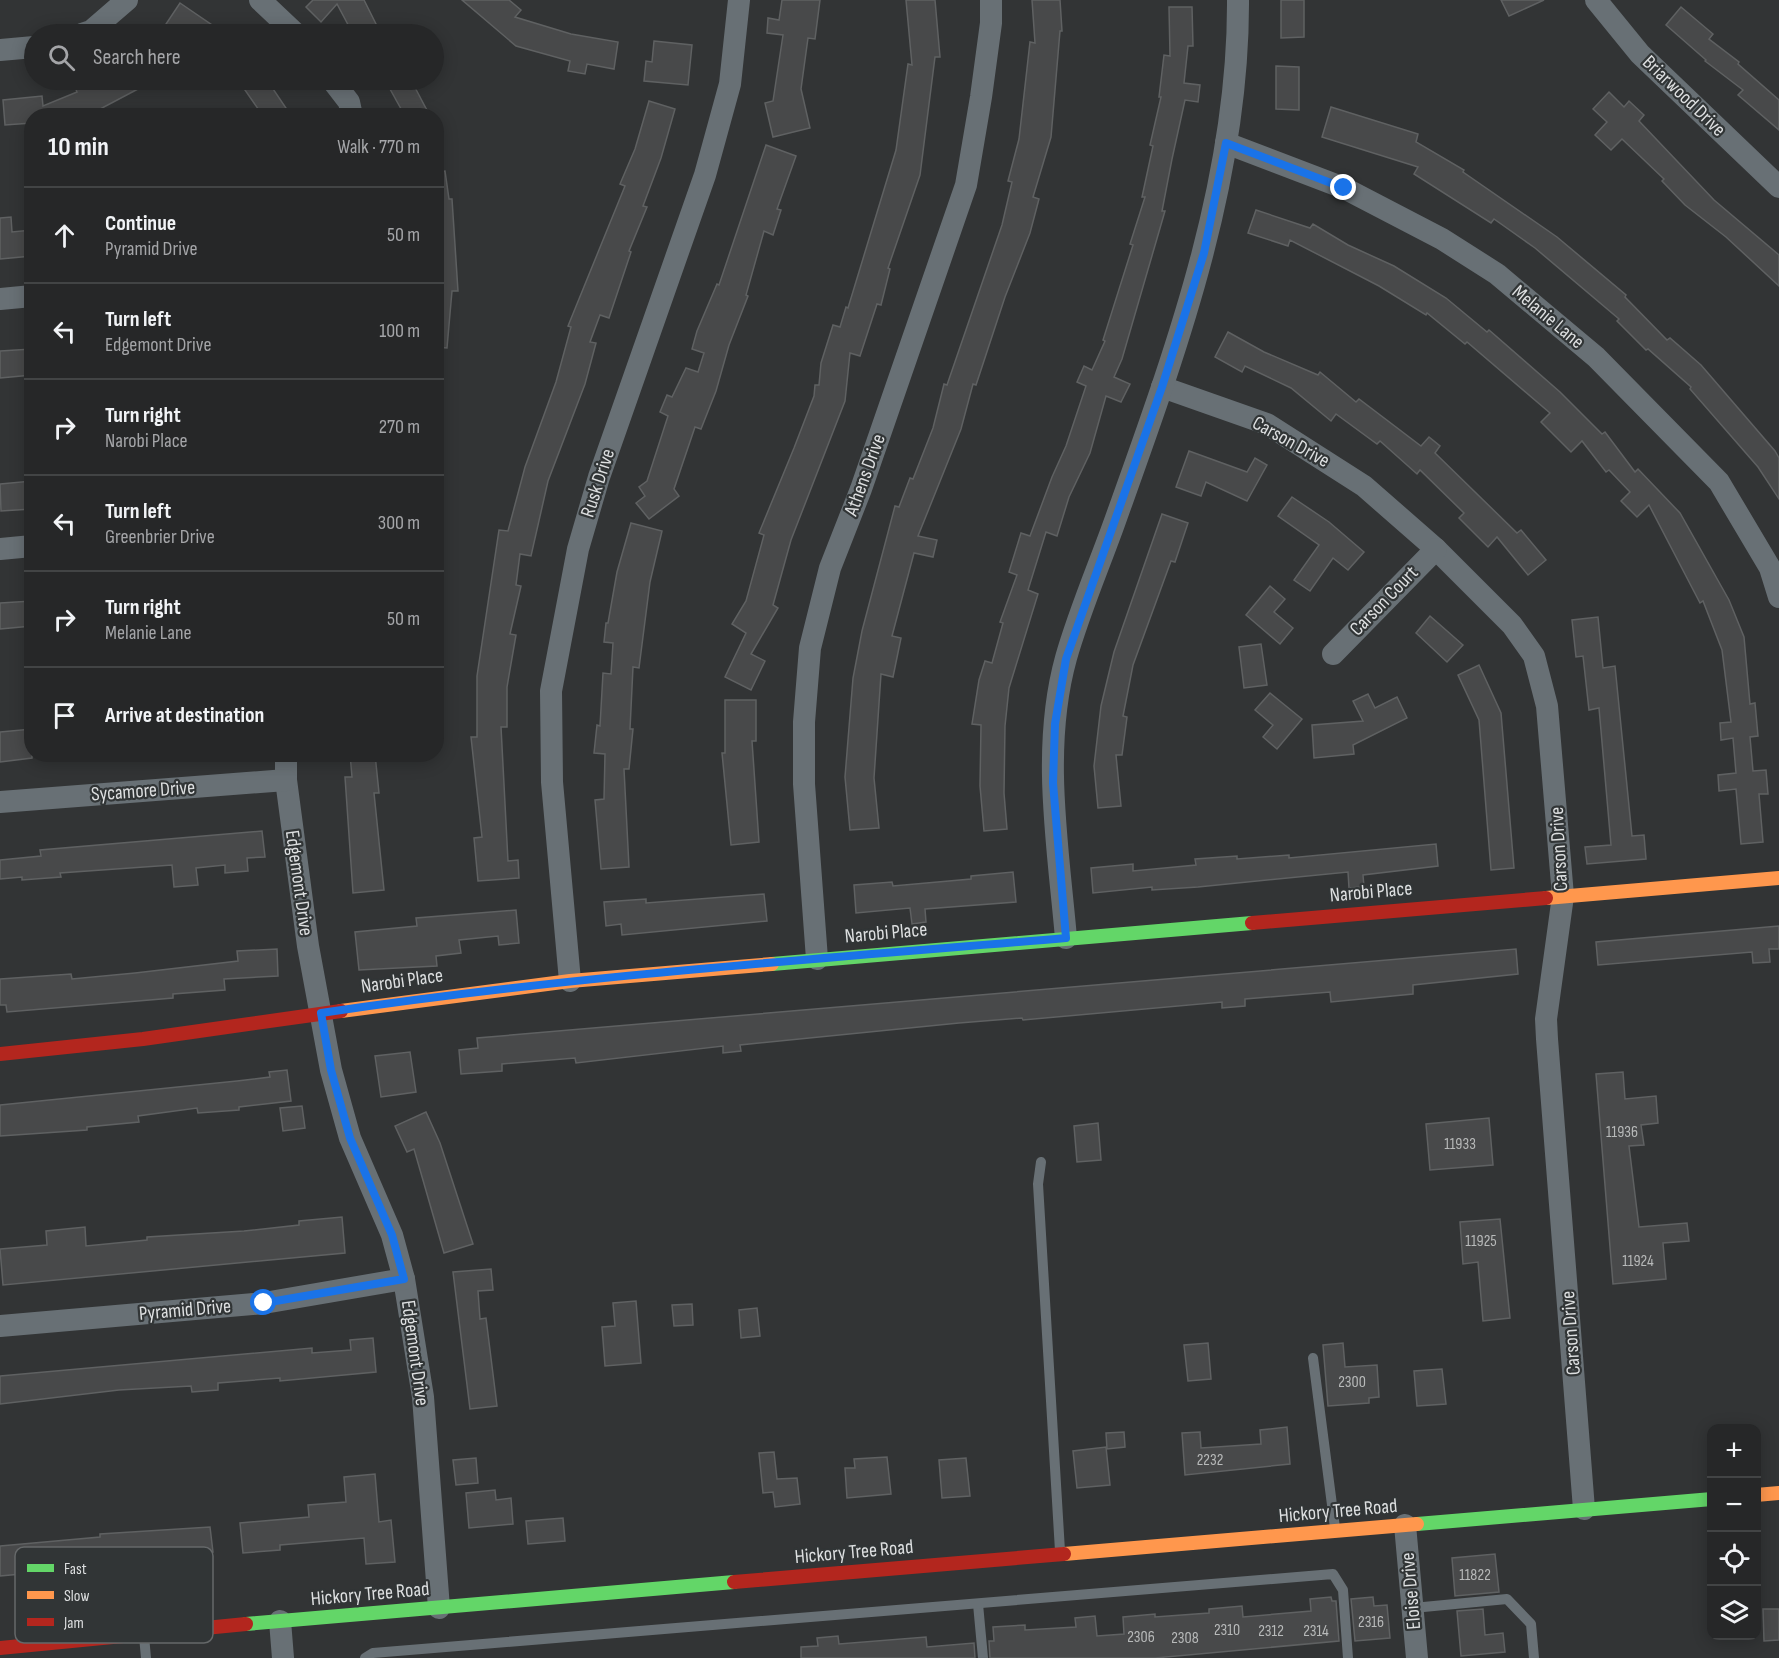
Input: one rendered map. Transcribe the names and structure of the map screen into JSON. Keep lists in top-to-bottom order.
{
  "streets": {
    "street": [
      "Briarwood Drive",
      "Melanie Lane",
      "Carson Drive",
      "Athens Drive",
      "Rusk Drive",
      "Carson Court",
      "Sycamore Drive",
      "Edgemont Drive",
      "Narobi Place",
      "Pyramid Drive",
      "Hickory Tree Road",
      "Eloise Drive"
    ]
  },
  "crossings": [
    ["Carson Drive", "Carson Court"],
    ["Carson Drive", "Narobi Place"],
    ["Carson Drive", "Hickory Tree Road"],
    ["Athens Drive", "Narobi Place"],
    ["Rusk Drive", "Narobi Place"],
    ["Sycamore Drive", "Edgemont Drive"],
    ["Edgemont Drive", "Narobi Place"],
    ["Edgemont Drive", "Pyramid Drive"],
    ["Edgemont Drive", "Hickory Tree Road"],
    ["Hickory Tree Road", "Eloise Drive"]
  ],
  "house_numbers": [
    "11936",
    "11933",
    "11925",
    "11924",
    "2300",
    "2232",
    "11822",
    "2316",
    "2310",
    "2312",
    "2314",
    "2306",
    "2308"
  ],
  "legend": ["Fast", "Slow", "Jam"],
  "page": {
    "search": "Search here",
    "heading": ["10 min", "Walk · 770 m"],
    "list": [
      ["Continue", "Pyramid Drive", "50 m"],
      ["Turn left", "Edgemont Drive", "100 m"],
      ["Turn right", "Narobi Place", "270 m"],
      ["Turn left", "Greenbrier Drive", "300 m"],
      ["Turn right", "Melanie Lane", "50 m"],
      "Arrive at destination"
    ],
    "map_buttons": ["+", "−"]
  }
}
